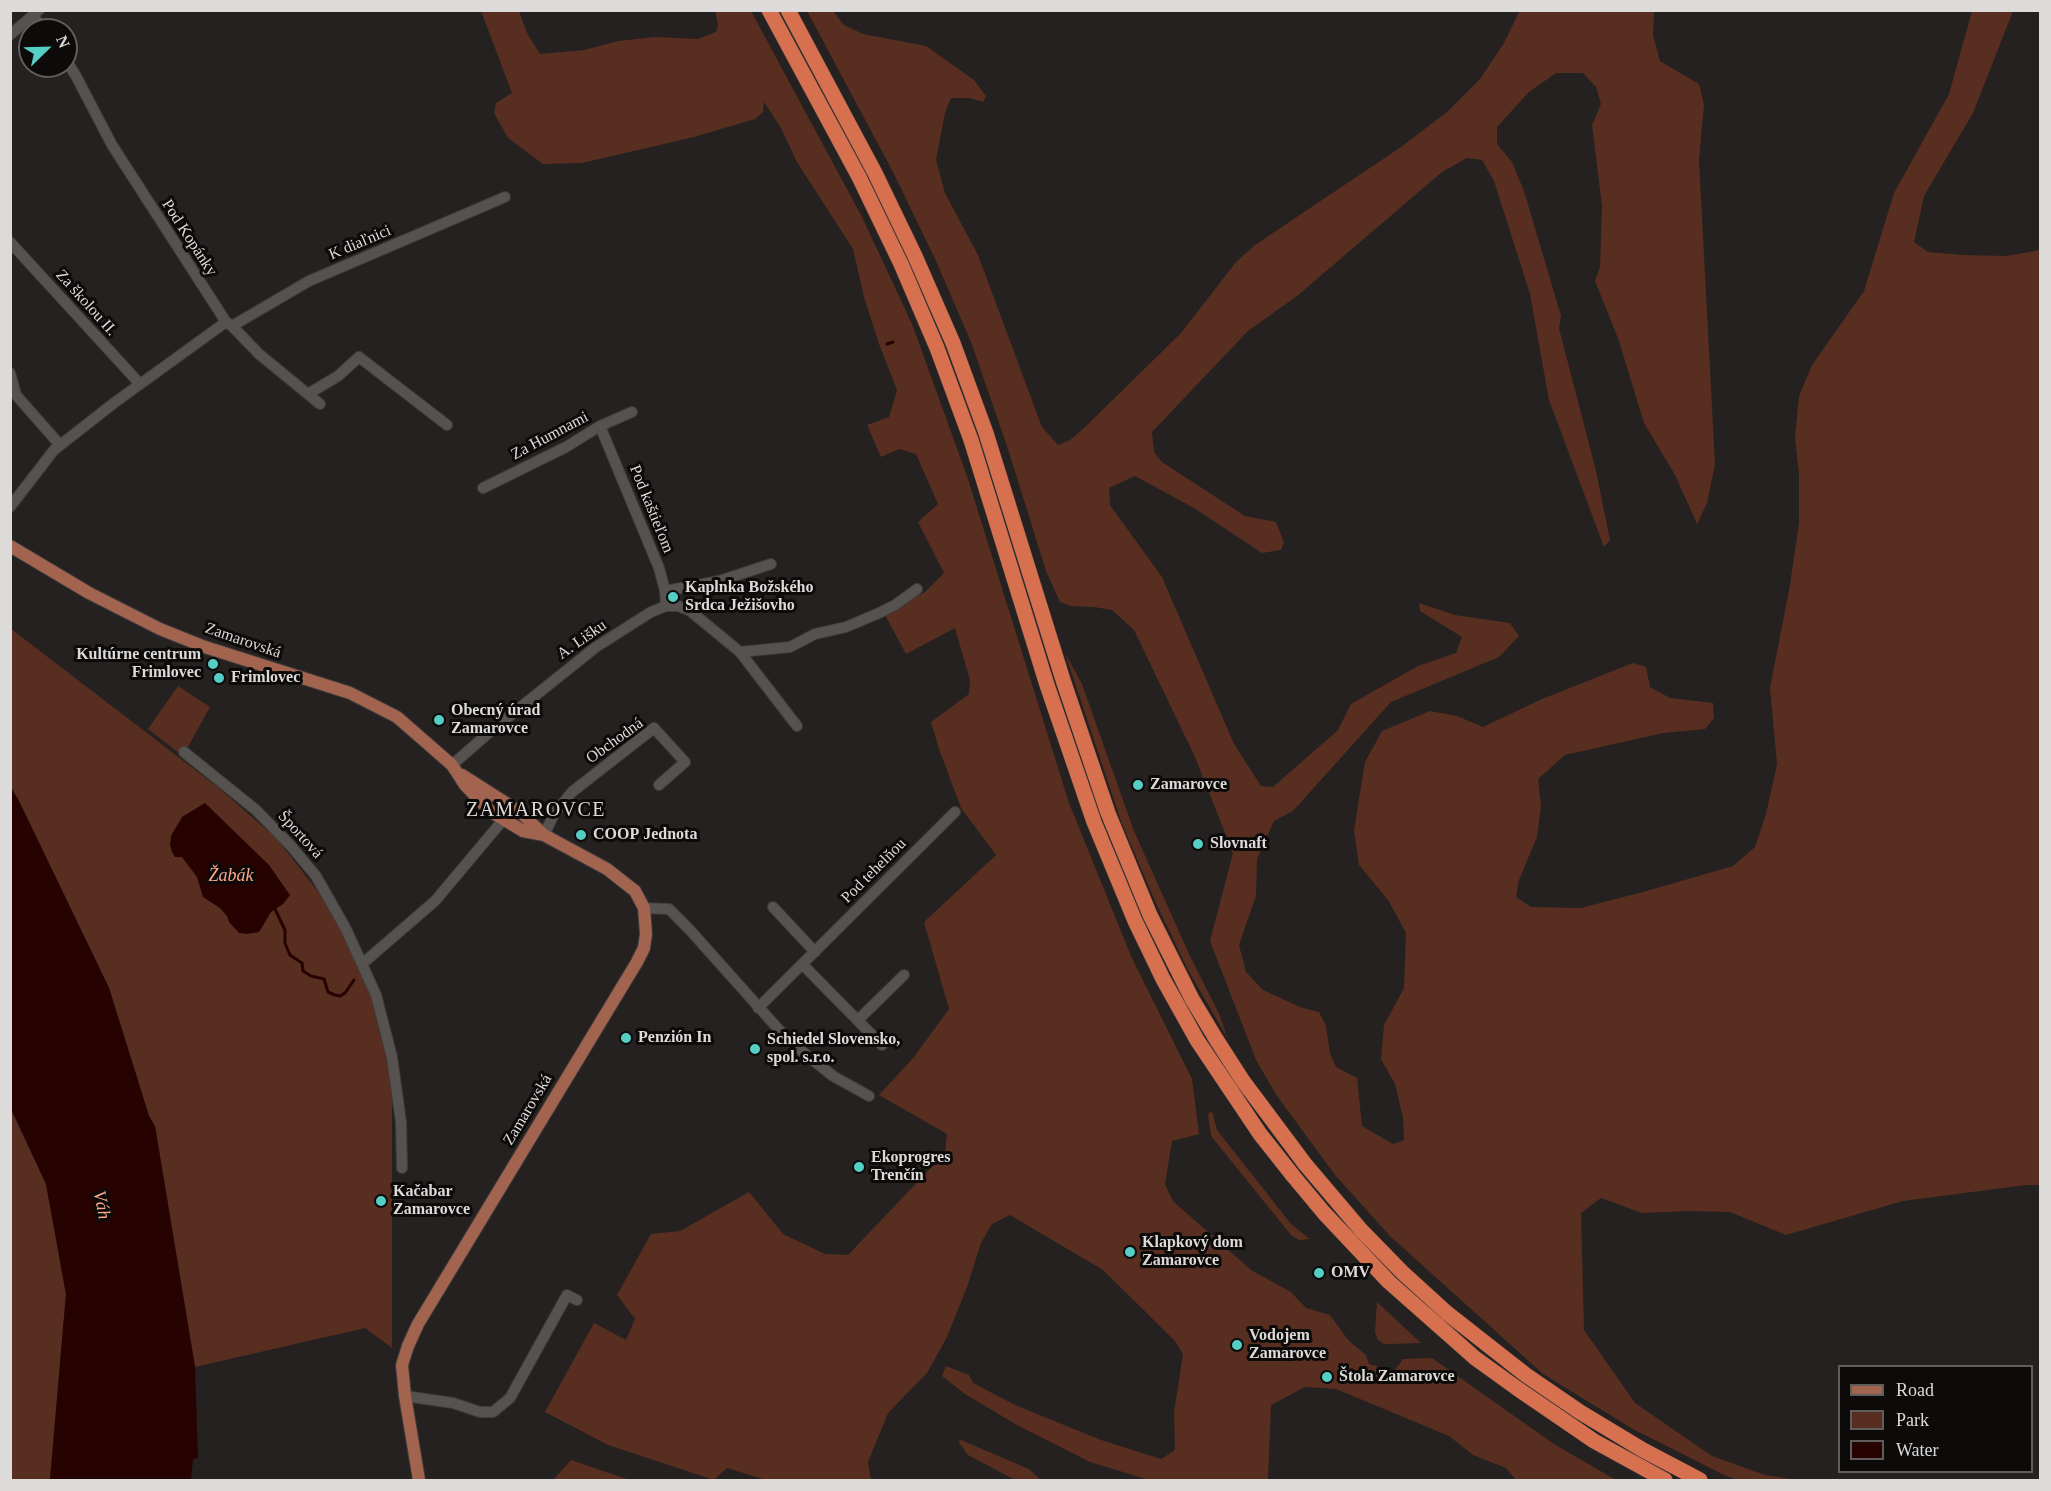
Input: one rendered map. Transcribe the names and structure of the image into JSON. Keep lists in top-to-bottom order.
{
  "streets": {
    "main road": ["Zamarovská"],
    "street": [
      "Pod Kopánky",
      "K diaľnici",
      "Za školou II.",
      "Za Humnami",
      "Pod kaštieľom",
      "A. Lišku",
      "Obchodná",
      "Športová",
      "Pod tehelňou"
    ]
  },
  "crossings": [
    ["Pod Kopánky", "K diaľnici"],
    ["K diaľnici", "Za školou II."],
    ["Za Humnami", "Pod kaštieľom"],
    ["Pod kaštieľom", "A. Lišku"],
    ["A. Lišku", "Zamarovská"],
    ["Zamarovská", "Obchodná"]
  ],
  "districts": ["ZAMAROVCE"],
  "water": ["Žabák", "Váh"],
  "places": [
    "Kaplnka Božského Srdca Ježišovho",
    "Kultúrne centrum Frimlovec",
    "Frimlovec",
    "Obecný úrad Zamarovce",
    "Zamarovce",
    "COOP Jednota",
    "Slovnaft",
    "Penzión In",
    "Schiedel Slovensko, spol. s.r.o.",
    "Ekoprogres Trenčín",
    "Kačabar Zamarovce",
    "Klapkový dom Zamarovce",
    "OMV",
    "Vodojem Zamarovce",
    "Štola Zamarovce"
  ],
  "legend": ["Road", "Park", "Water"],
  "north": "top right"
}
